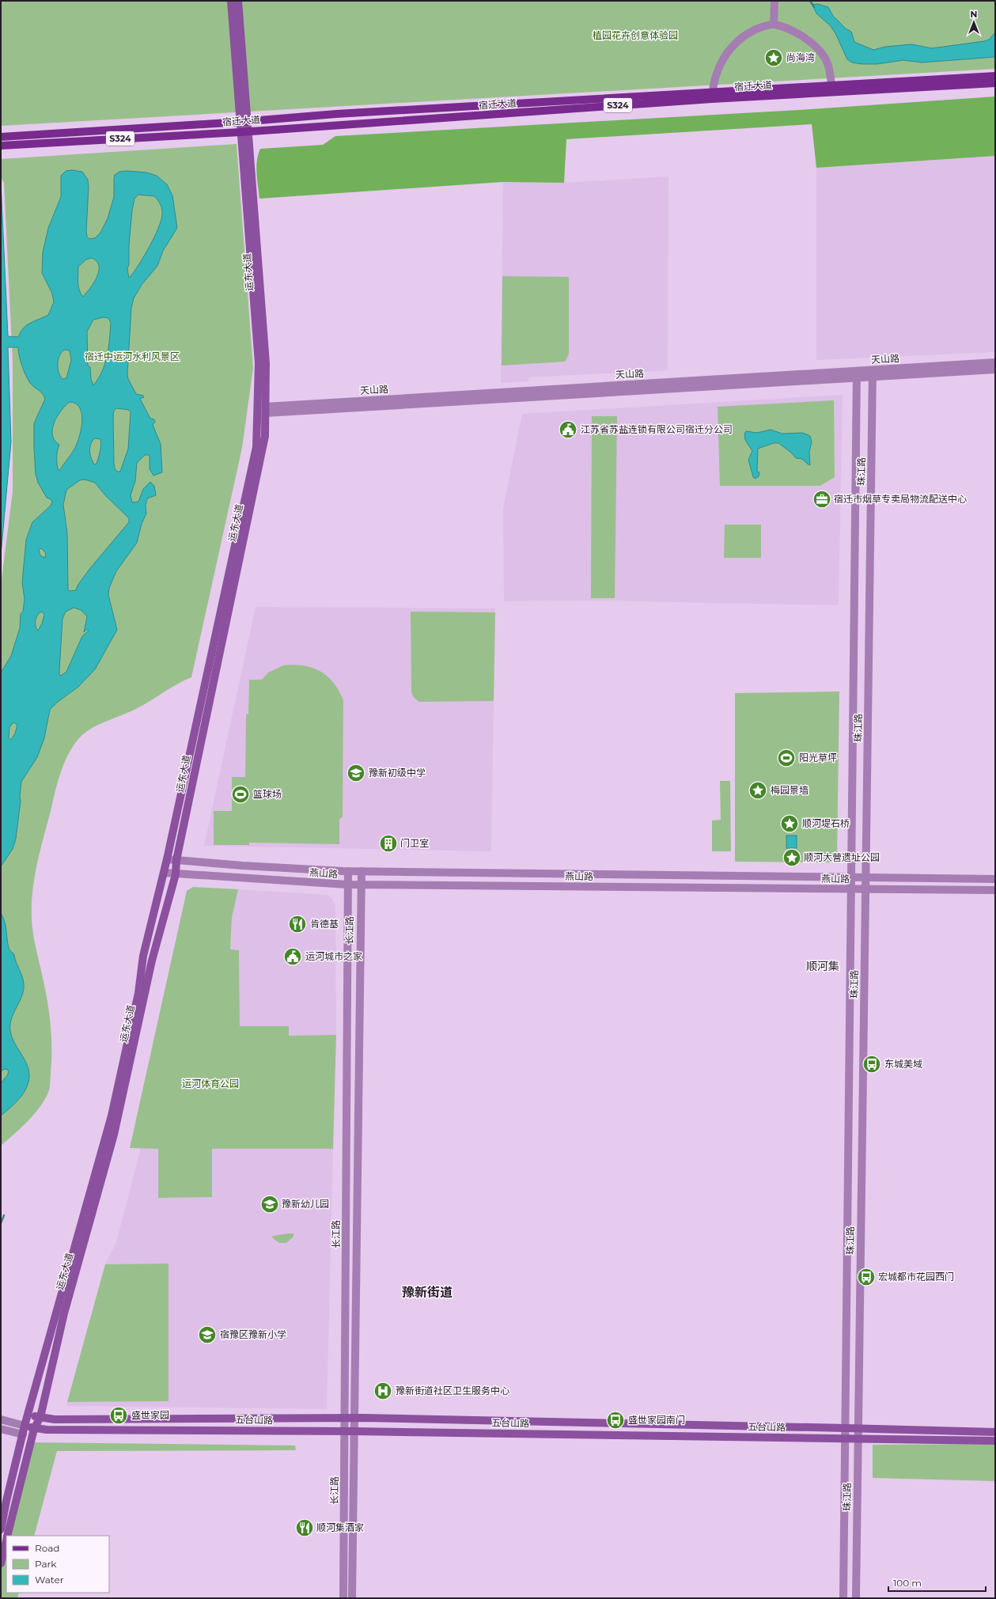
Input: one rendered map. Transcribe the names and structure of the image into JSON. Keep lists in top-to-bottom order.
{
  "streets": {
    "main road": [
      "宿迁大道",
      "S324",
      "运东大道",
      "五台山路"
    ],
    "street": [
      "天山路",
      "珠江路",
      "燕山路",
      "长江路"
    ]
  },
  "crossings": [
    ["宿迁大道", "运东大道"],
    ["运东大道", "天山路"],
    ["运东大道", "燕山路"],
    ["运东大道", "五台山路"],
    ["天山路", "珠江路"],
    ["珠江路", "燕山路"],
    ["珠江路", "五台山路"],
    ["燕山路", "长江路"],
    ["长江路", "五台山路"]
  ],
  "districts": ["顺河集", "豫新街道"],
  "parks": ["植园花卉创意体验园", "宿迁中运河水利风景区", "运河体育公园"],
  "places": {
    "place": [
      "尚海湾",
      "梅园景墙",
      "顺河堤石桥",
      "顺河大营遗址公园"
    ],
    "public building": ["江苏省苏盐连锁有限公司宿迁分公司", "运河城市之家"],
    "office": ["宿迁市烟草专卖局物流配送中心"],
    "sports": ["阳光草坪", "篮球场"],
    "school or university": ["豫新初级中学", "豫新幼儿园", "宿豫区豫新小学"],
    "building": ["门卫室"],
    "restaurant": ["肯德基", "顺河集酒家"],
    "bus stop": [
      "东城美域",
      "宏城都市花园西门",
      "盛世家园",
      "盛世家园南门"
    ],
    "hospital": ["豫新街道社区卫生服务中心"]
  },
  "legend": ["Road", "Park", "Water"],
  "scale_bar": "100 m",
  "north": "top"
}
